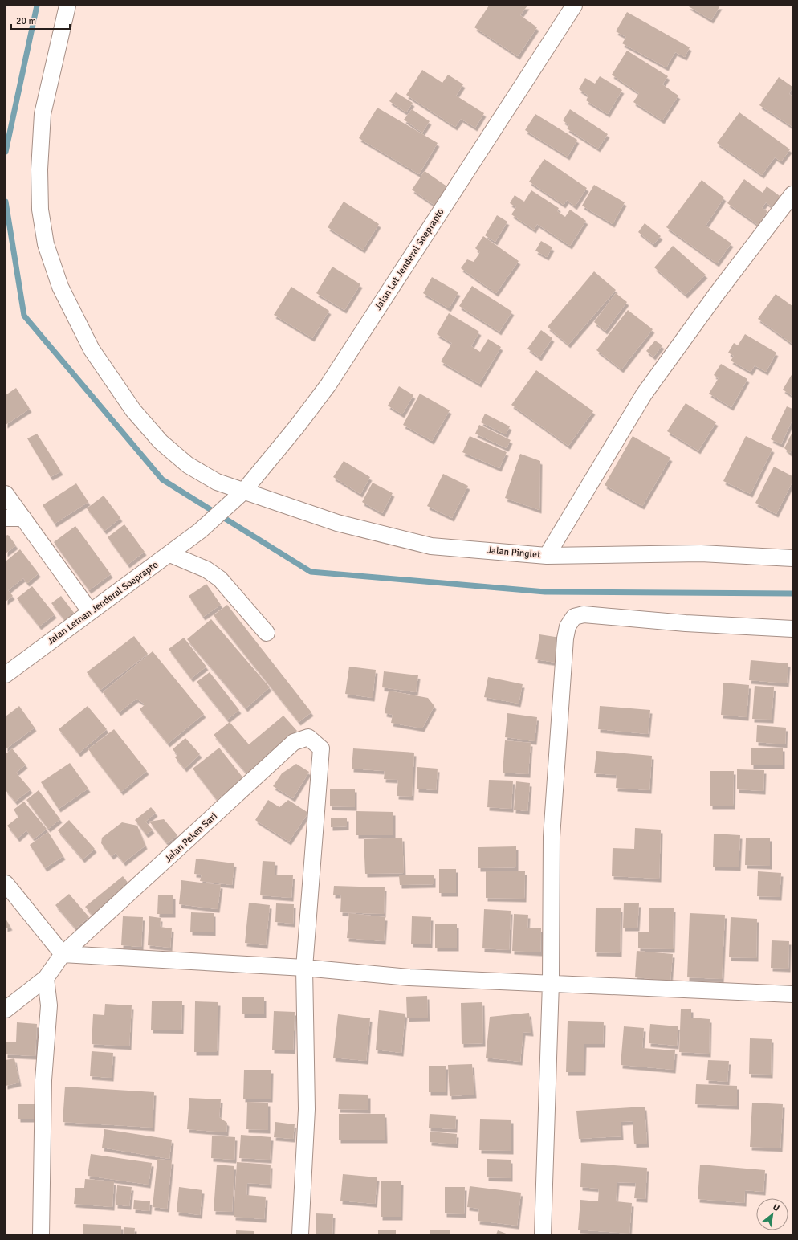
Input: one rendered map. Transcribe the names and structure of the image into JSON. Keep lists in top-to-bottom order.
{
  "streets": {
    "street": [
      "Jalan Let Jenderal Soeprapto",
      "Jalan Pinglet",
      "Jalan Letnan Jenderal Soeprapto",
      "Jalan Peken Sari"
    ]
  },
  "crossings": [
    ["Jalan Let Jenderal Soeprapto", "Jalan Pinglet"],
    ["Jalan Let Jenderal Soeprapto", "Jalan Letnan Jenderal Soeprapto"]
  ],
  "scale_bar": "20 m",
  "north": "top right"
}
